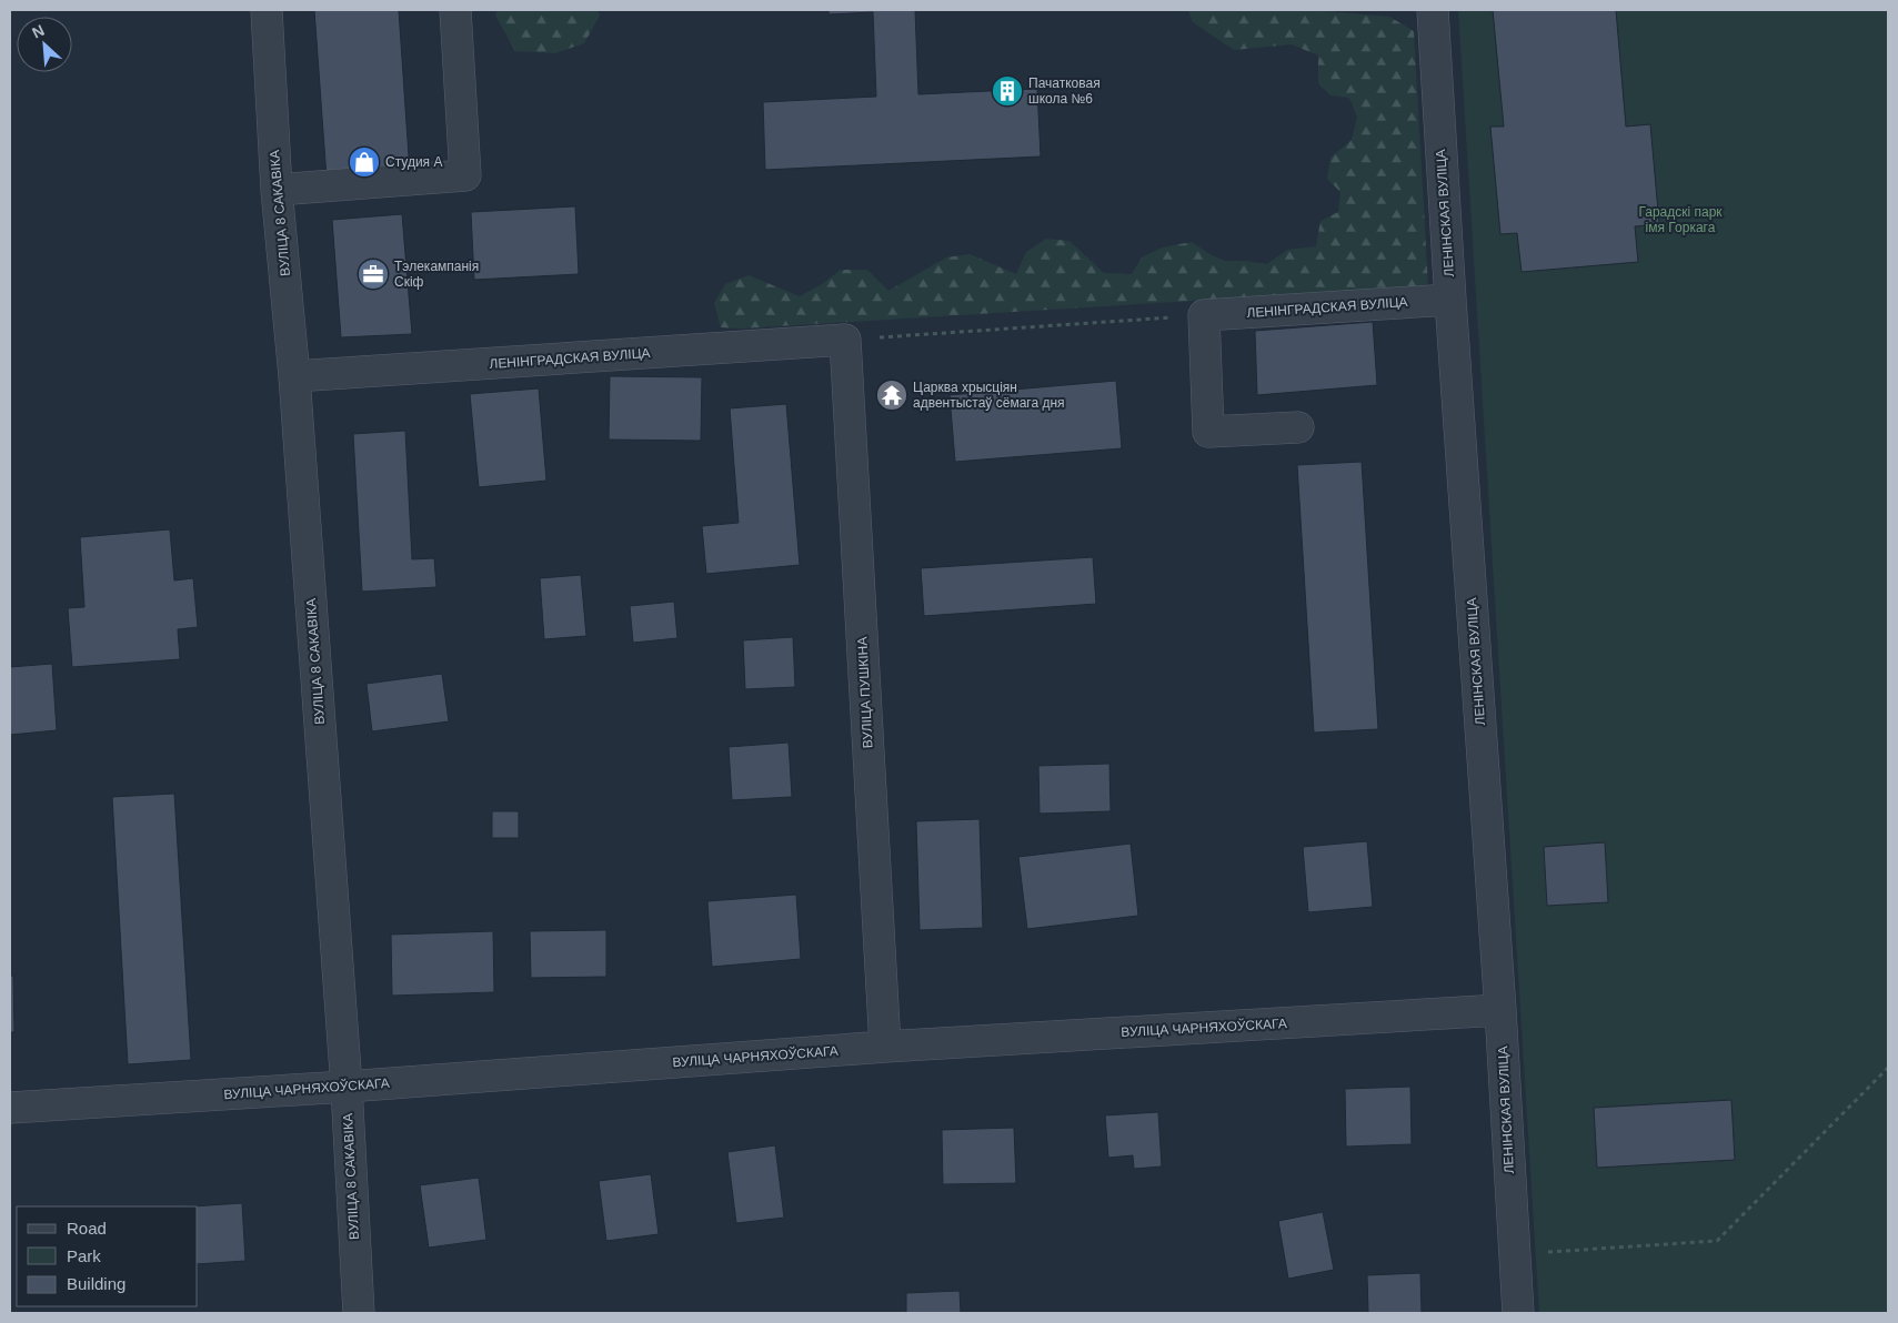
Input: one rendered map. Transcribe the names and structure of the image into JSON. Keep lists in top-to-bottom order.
{
  "streets": {
    "street": [
      "ВУЛІЦА 8 САКАВІКА",
      "ЛЕНІНСКАЯ ВУЛІЦА",
      "ЛЕНІНГРАДСКАЯ ВУЛІЦА",
      "ВУЛІЦА ПУШКІНА",
      "ВУЛІЦА ЧАРНЯХОЎСКАГА"
    ]
  },
  "crossings": [
    ["ВУЛІЦА 8 САКАВІКА", "ЛЕНІНГРАДСКАЯ ВУЛІЦА"],
    ["ВУЛІЦА 8 САКАВІКА", "ВУЛІЦА ЧАРНЯХОЎСКАГА"],
    ["ЛЕНІНСКАЯ ВУЛІЦА", "ЛЕНІНГРАДСКАЯ ВУЛІЦА"],
    ["ЛЕНІНСКАЯ ВУЛІЦА", "ВУЛІЦА ЧАРНЯХОЎСКАГА"],
    ["ЛЕНІНГРАДСКАЯ ВУЛІЦА", "ВУЛІЦА ПУШКІНА"],
    ["ВУЛІЦА ПУШКІНА", "ВУЛІЦА ЧАРНЯХОЎСКАГА"]
  ],
  "parks": ["Гарадскі парк імя Горкага"],
  "places": {
    "building": ["Пачатковая школа №6"],
    "shop": ["Студия А"],
    "office": ["Тэлекампанія Скіф"],
    "temple": ["Царква хрысціян адвентыстаў сёмага дня"]
  },
  "legend": ["Road", "Park", "Building"],
  "north": "top left"
}
